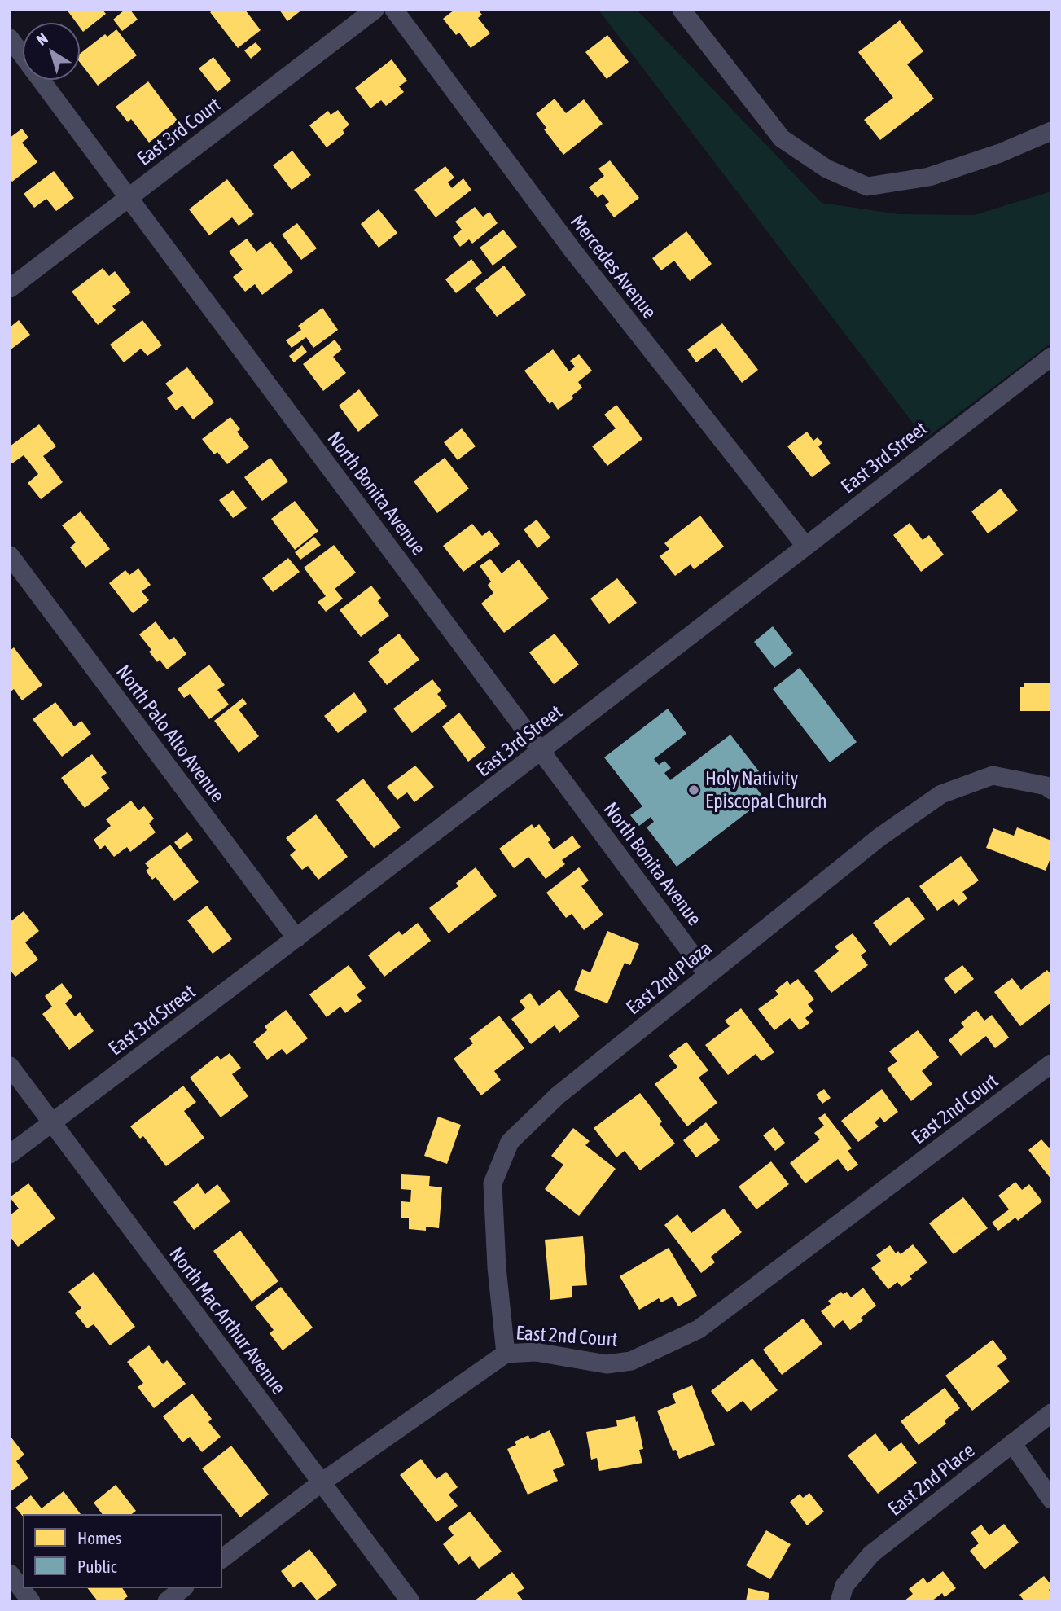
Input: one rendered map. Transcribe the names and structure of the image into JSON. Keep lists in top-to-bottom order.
{
  "streets": {
    "street": [
      "East 3rd Court",
      "Mercedes Avenue",
      "East 3rd Street",
      "North Bonita Avenue",
      "North Palo Alto Avenue",
      "East 2nd Plaza",
      "East 2nd Court",
      "North Mac Arthur Avenue",
      "East 2nd Place"
    ]
  },
  "crossings": [
    ["East 3rd Court", "North Bonita Avenue"],
    ["Mercedes Avenue", "East 3rd Street"],
    ["East 3rd Street", "North Bonita Avenue"],
    ["East 3rd Street", "North Palo Alto Avenue"],
    ["East 3rd Street", "North Mac Arthur Avenue"],
    ["North Bonita Avenue", "East 2nd Plaza"],
    ["East 2nd Plaza", "East 2nd Court"],
    ["East 2nd Court", "North Mac Arthur Avenue"]
  ],
  "places": ["Holy Nativity Episcopal Church"],
  "legend": ["Homes", "Public"],
  "north": "top left"
}
